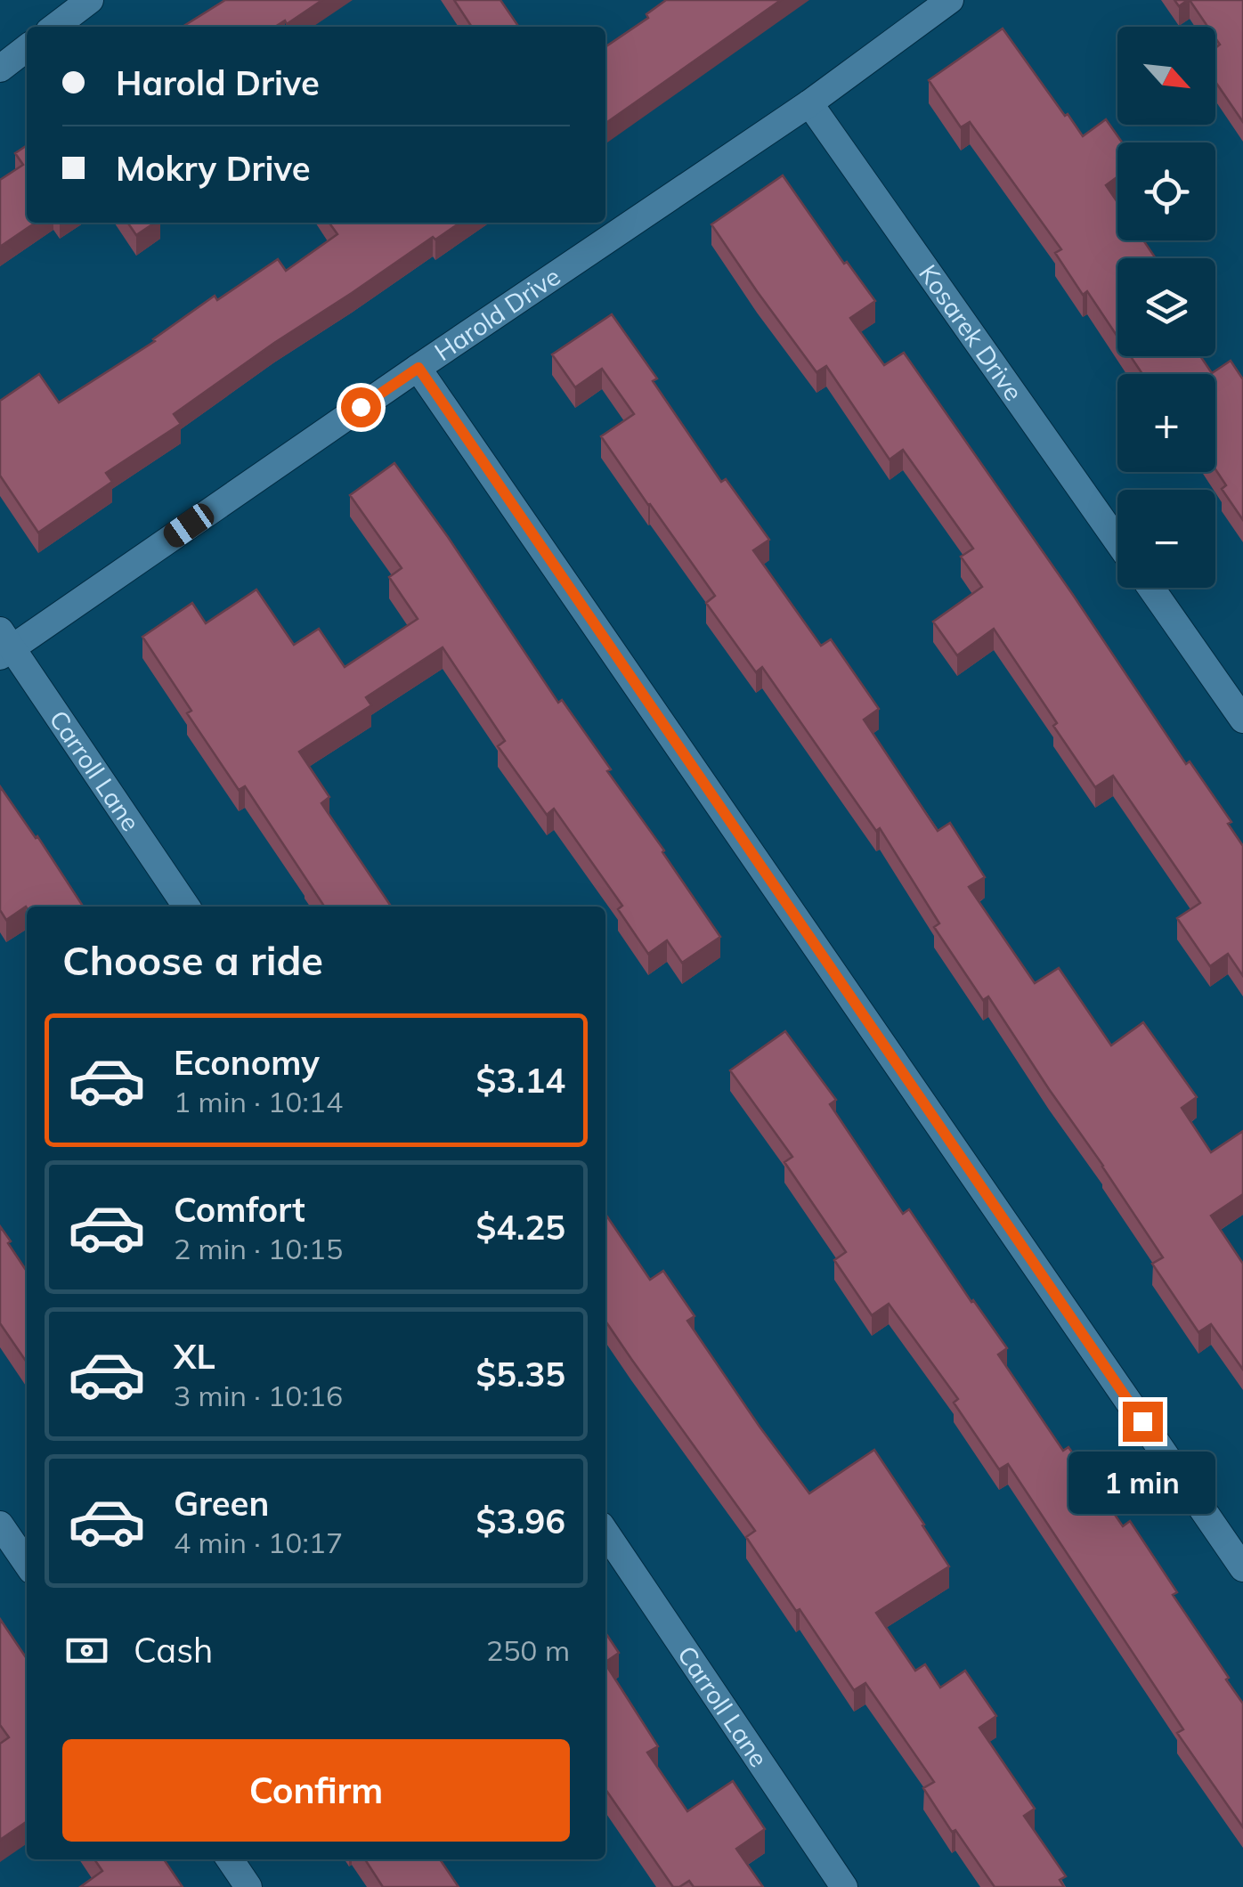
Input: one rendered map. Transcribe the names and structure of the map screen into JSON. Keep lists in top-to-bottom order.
{
  "streets": {
    "street": ["Harold Drive", "Kosarek Drive", "Carroll Lane"]
  },
  "crossings": [
    ["Harold Drive", "Kosarek Drive"],
    ["Harold Drive", "Carroll Lane"]
  ],
  "north": "bottom right",
  "page": {
    "map_buttons": ["+", "−"],
    "banner": ["Harold Drive", "Mokry Drive"],
    "heading": "Choose a ride",
    "list": [
      {
        "name": "Economy",
        "note": "1 min · 10:14",
        "value": "$3.14"
      },
      {
        "name": "Comfort",
        "note": "2 min · 10:15",
        "value": "$4.25"
      },
      {
        "name": "XL",
        "note": "3 min · 10:16",
        "value": "$5.35"
      },
      {
        "name": "Green",
        "note": "4 min · 10:17",
        "value": "$3.96"
      }
    ],
    "bubble": "1 min",
    "pay": ["Cash", "250 m"],
    "buttons": "Confirm"
  }
}
